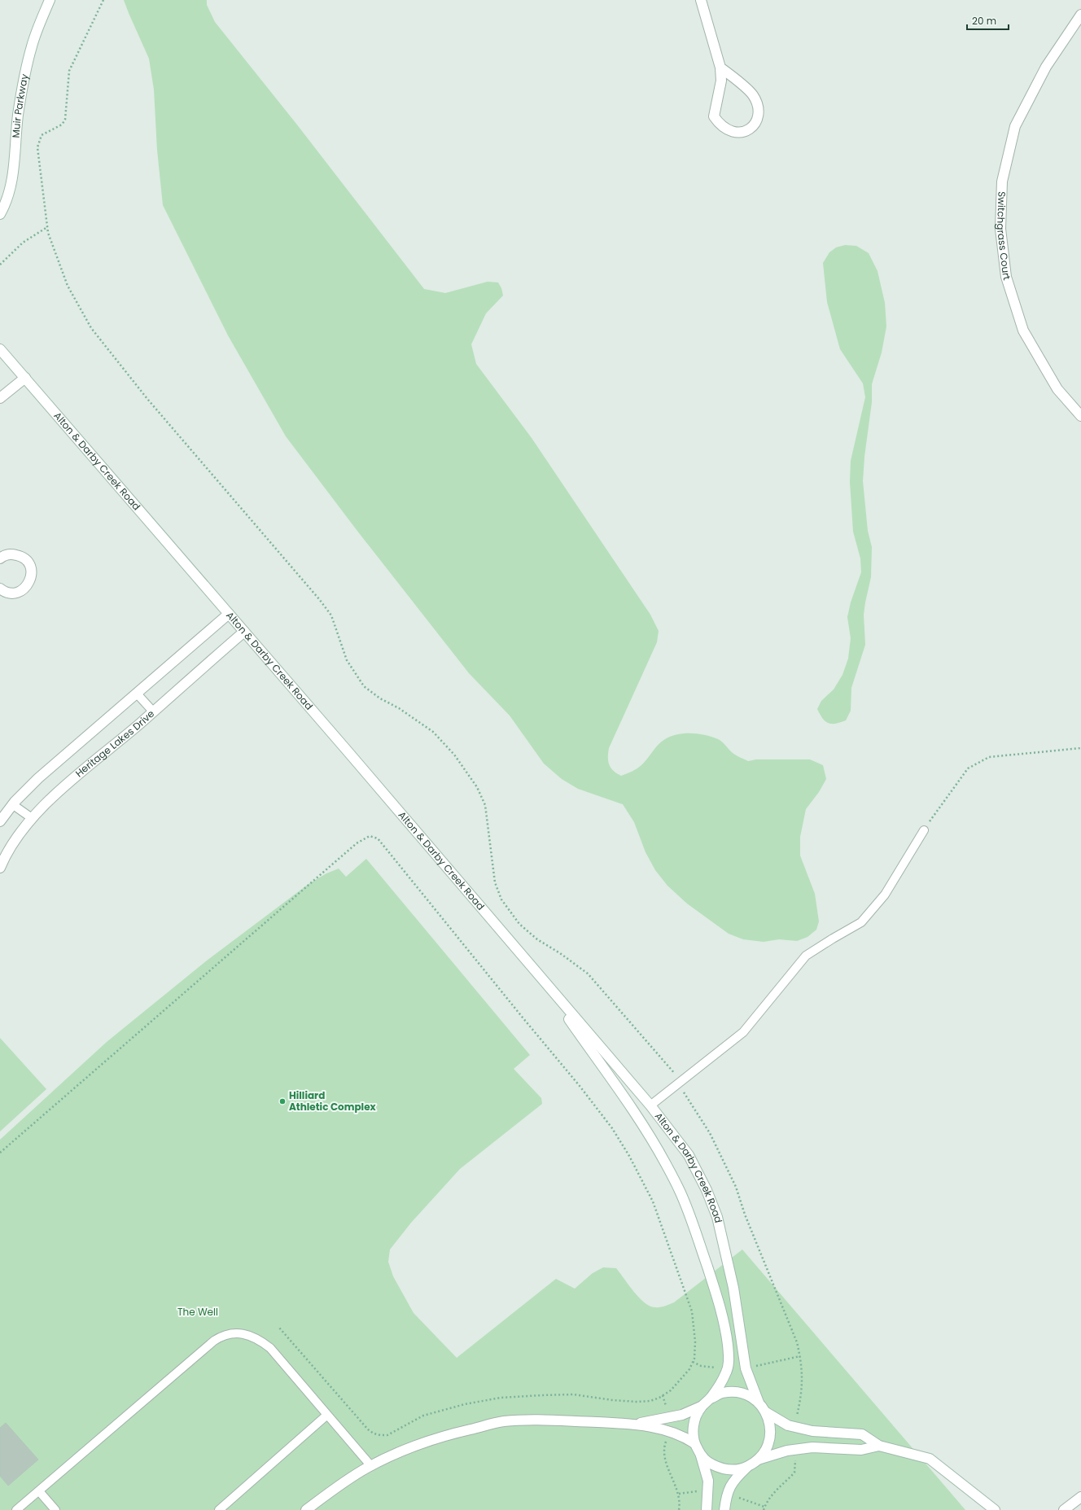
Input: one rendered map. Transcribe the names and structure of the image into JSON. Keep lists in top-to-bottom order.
{
  "streets": {
    "main road": [
      "Muir Parkway",
      "Switchgrass Court",
      "Alton & Darby Creek Road",
      "Heritage Lakes Drive"
    ]
  },
  "crossings": [
    ["Alton & Darby Creek Road", "Heritage Lakes Drive"]
  ],
  "parks": ["The Well"],
  "places": ["Hilliard Athletic Complex"],
  "scale_bar": "20 m"
}
